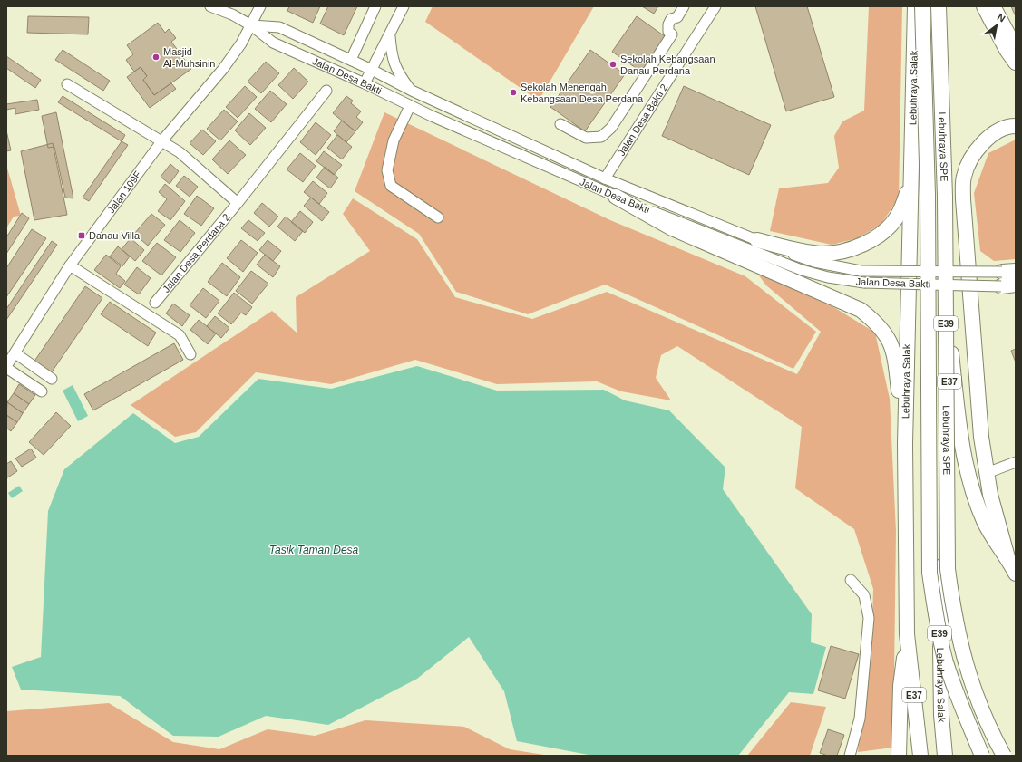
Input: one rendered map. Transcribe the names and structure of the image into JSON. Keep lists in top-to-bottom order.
{
  "streets": {
    "highway": [
      "Lebuhraya Salak",
      "Lebuhraya SPE",
      "E39",
      "E37"
    ],
    "street": [
      "Jalan Desa Bakti",
      "Jalan Desa Bakti 2",
      "Jalan 109F",
      "Jalan Desa Perdana 2"
    ]
  },
  "crossings": [
    ["Jalan Desa Bakti", "Jalan Desa Bakti 2"],
    ["Jalan Desa Bakti", "Jalan 109F"]
  ],
  "water": ["Tasik Taman Desa"],
  "places": {
    "other": ["Masjid Al-Muhsinin", "Sekolah Kebangsaan Danau Perdana", "Sekolah Menengah Kebangsaan Desa Perdana"],
    "transit": ["Danau Villa"]
  },
  "north": "top right"
}
